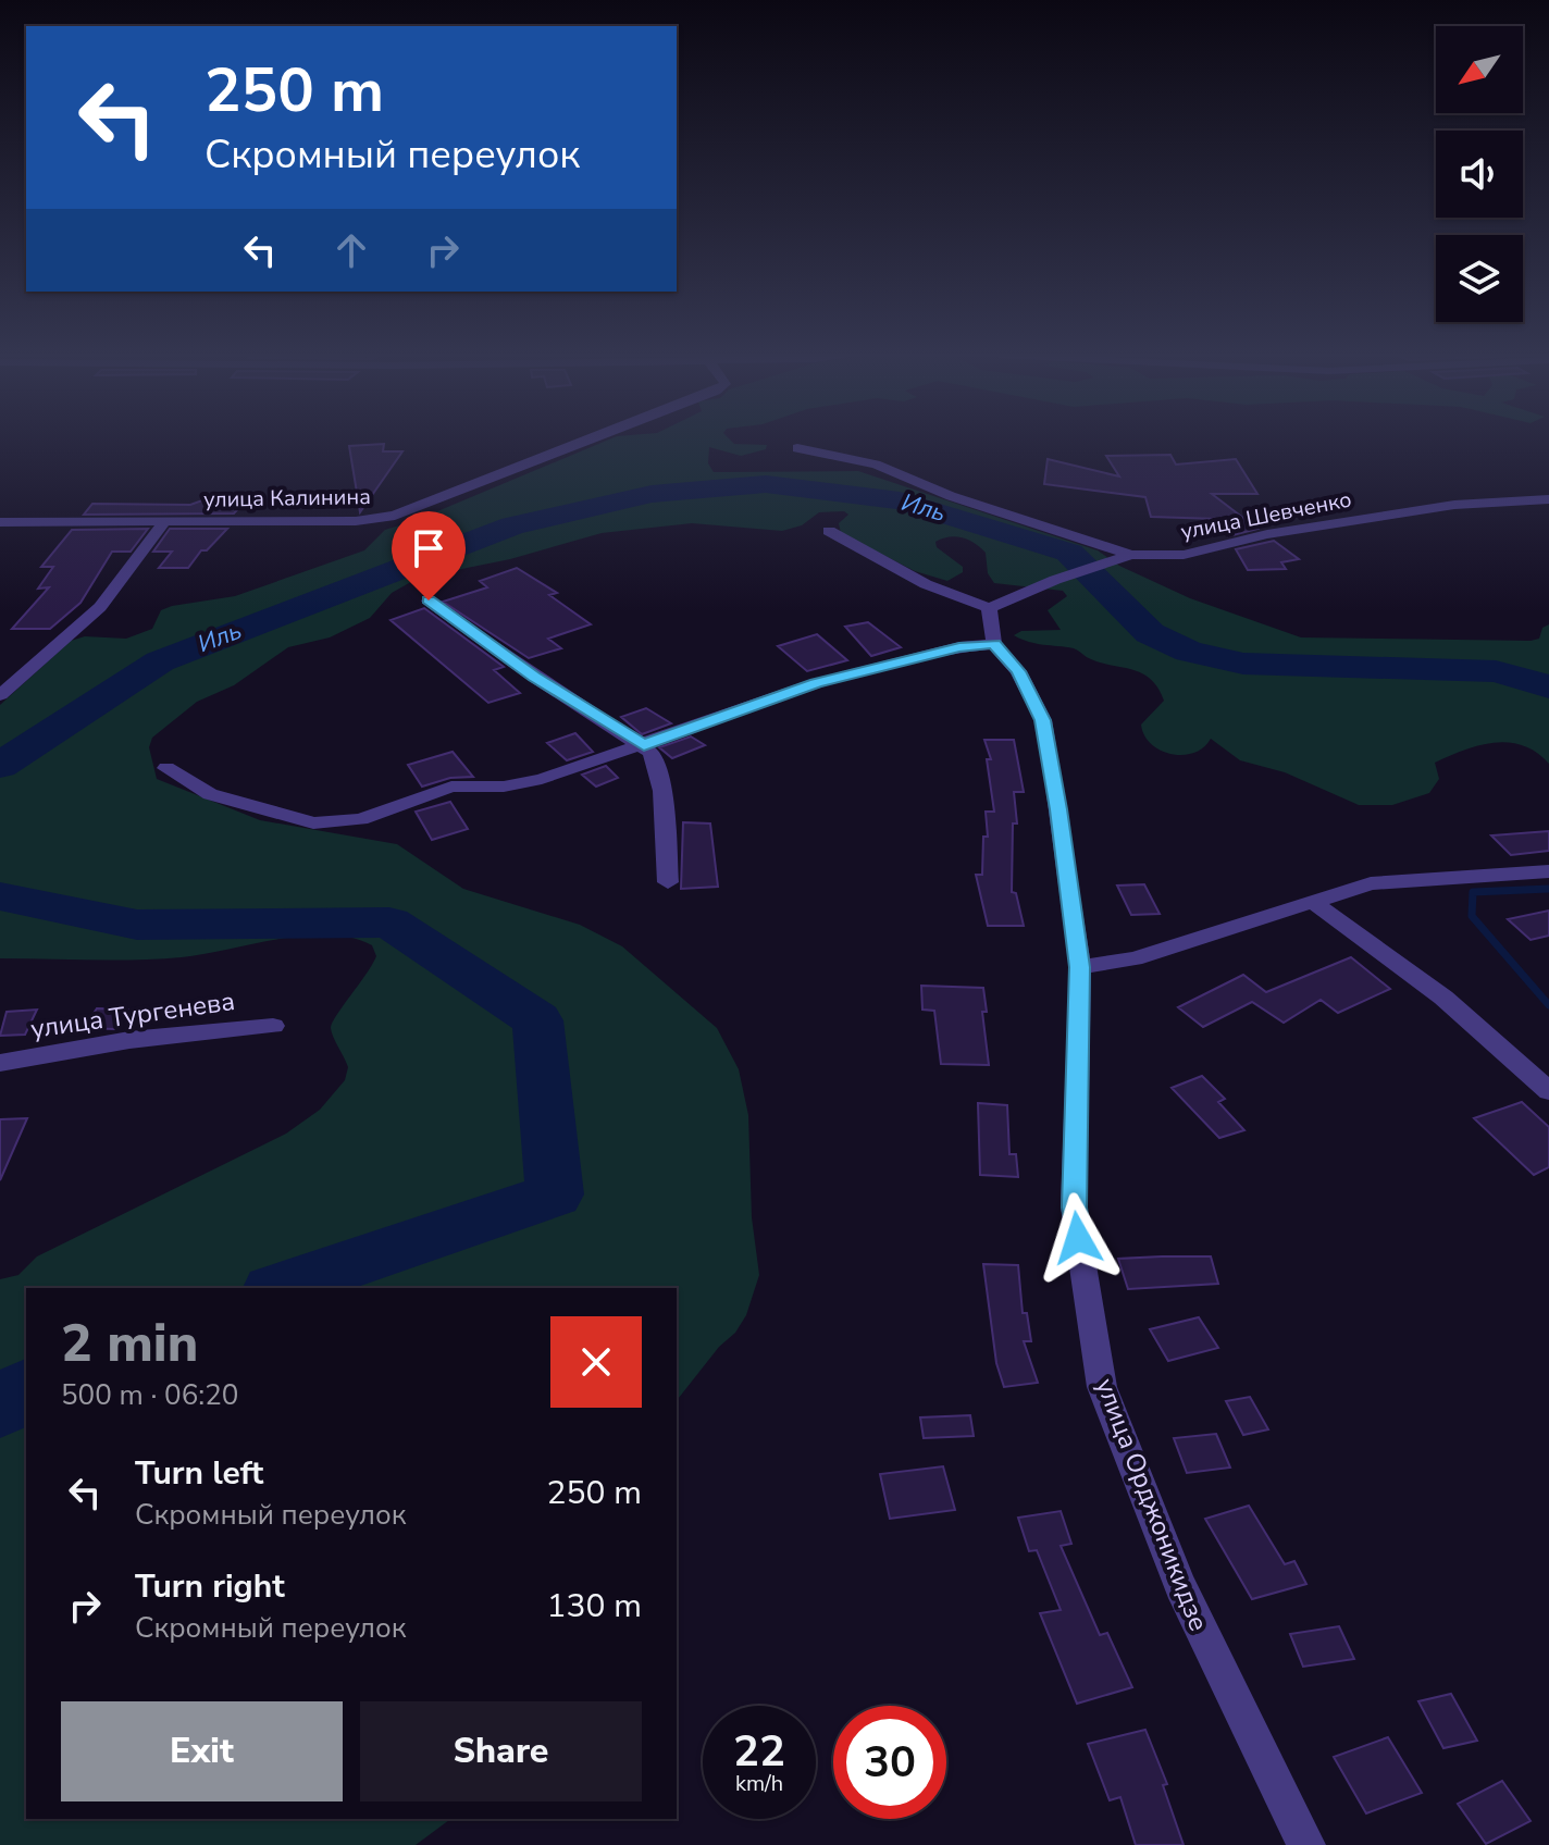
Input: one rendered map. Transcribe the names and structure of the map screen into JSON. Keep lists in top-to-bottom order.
{
  "streets": {
    "street": [
      "улица Калинина",
      "улица Шевченко",
      "улица Тургенева",
      "улица Орджоникидзе"
    ]
  },
  "water": ["Иль"],
  "north": "bottom left",
  "page": {
    "turn": ["250 m", "Скромный переулок"],
    "heading": ["2 min", "500 m · 06:20"],
    "list": [
      {
        "name": "Turn left",
        "note": "Скромный переулок",
        "value": "250 m"
      },
      {
        "name": "Turn right",
        "note": "Скромный переулок",
        "value": "130 m"
      }
    ],
    "buttons": ["Exit", "Share"],
    "speed": "22 km/h",
    "limit": "30"
  }
}
